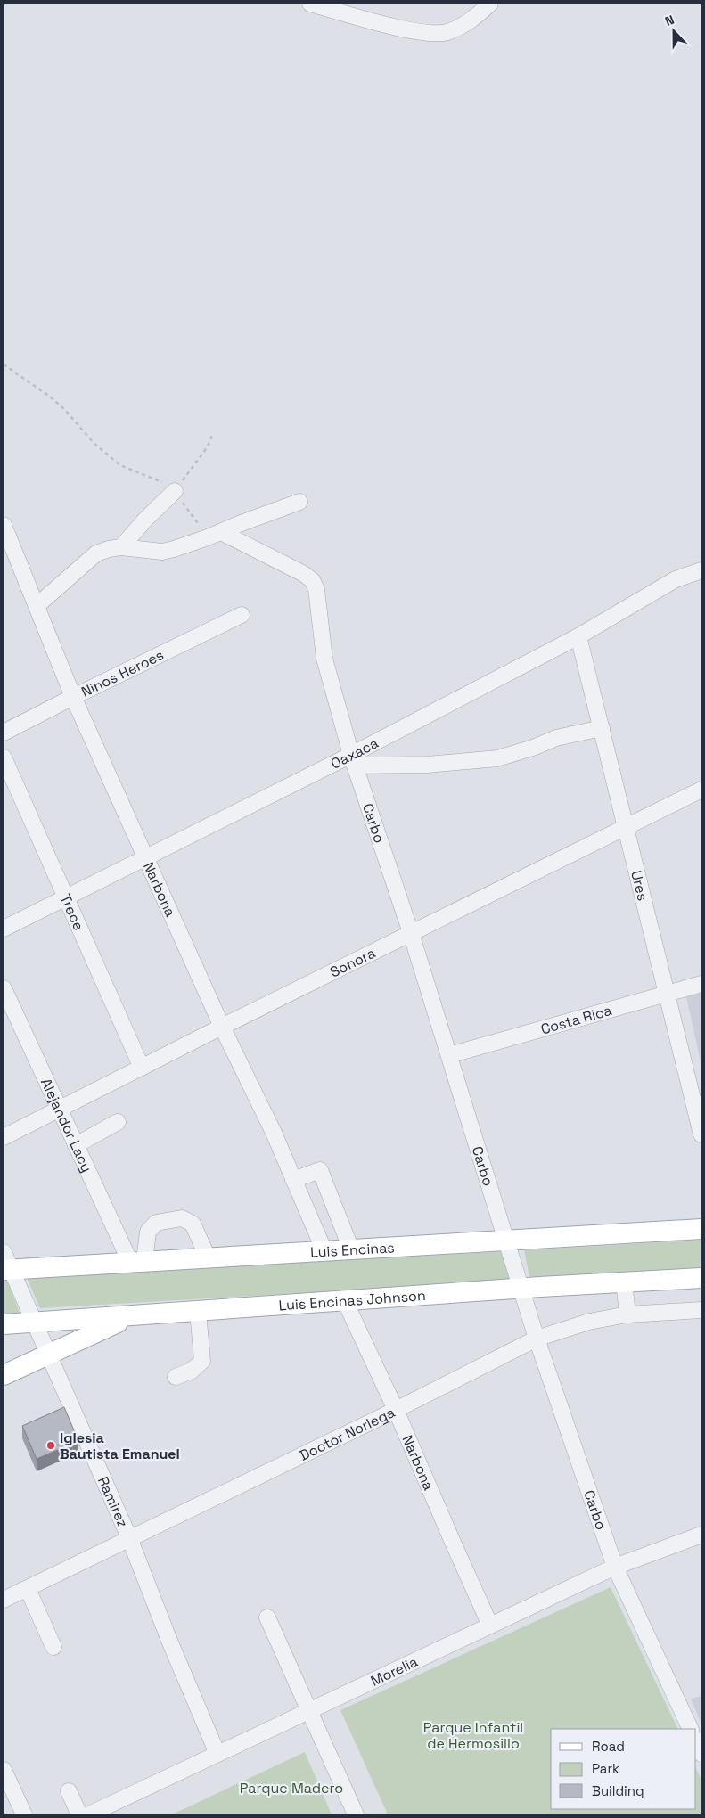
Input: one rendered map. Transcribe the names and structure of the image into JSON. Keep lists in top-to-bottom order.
{
  "streets": {
    "main road": ["Luis Encinas", "Luis Encinas Johnson"],
    "street": [
      "Ninos Heroes",
      "Oaxaca",
      "Carbo",
      "Ures",
      "Narbona",
      "Trece",
      "Sonora",
      "Costa Rica",
      "Alejandor Lacy",
      "Doctor Noriega",
      "Ramirez",
      "Morelia"
    ]
  },
  "crossings": [
    ["Ninos Heroes", "Narbona"],
    ["Oaxaca", "Carbo"],
    ["Oaxaca", "Ures"],
    ["Oaxaca", "Narbona"],
    ["Oaxaca", "Trece"],
    ["Carbo", "Sonora"],
    ["Carbo", "Costa Rica"],
    ["Carbo", "Luis Encinas"],
    ["Carbo", "Luis Encinas Johnson"],
    ["Carbo", "Doctor Noriega"],
    ["Carbo", "Morelia"],
    ["Ures", "Sonora"],
    ["Ures", "Costa Rica"],
    ["Narbona", "Sonora"],
    ["Narbona", "Luis Encinas"],
    ["Narbona", "Luis Encinas Johnson"],
    ["Narbona", "Doctor Noriega"],
    ["Narbona", "Morelia"],
    ["Trece", "Sonora"],
    ["Sonora", "Alejandor Lacy"],
    ["Alejandor Lacy", "Luis Encinas"],
    ["Luis Encinas", "Ramirez"],
    ["Luis Encinas Johnson", "Ramirez"],
    ["Doctor Noriega", "Ramirez"],
    ["Ramirez", "Morelia"]
  ],
  "parks": ["Parque Infantil de Hermosillo", "Parque Madero"],
  "places": ["Iglesia Bautista Emanuel"],
  "legend": ["Road", "Park", "Building"],
  "north": "top"
}
